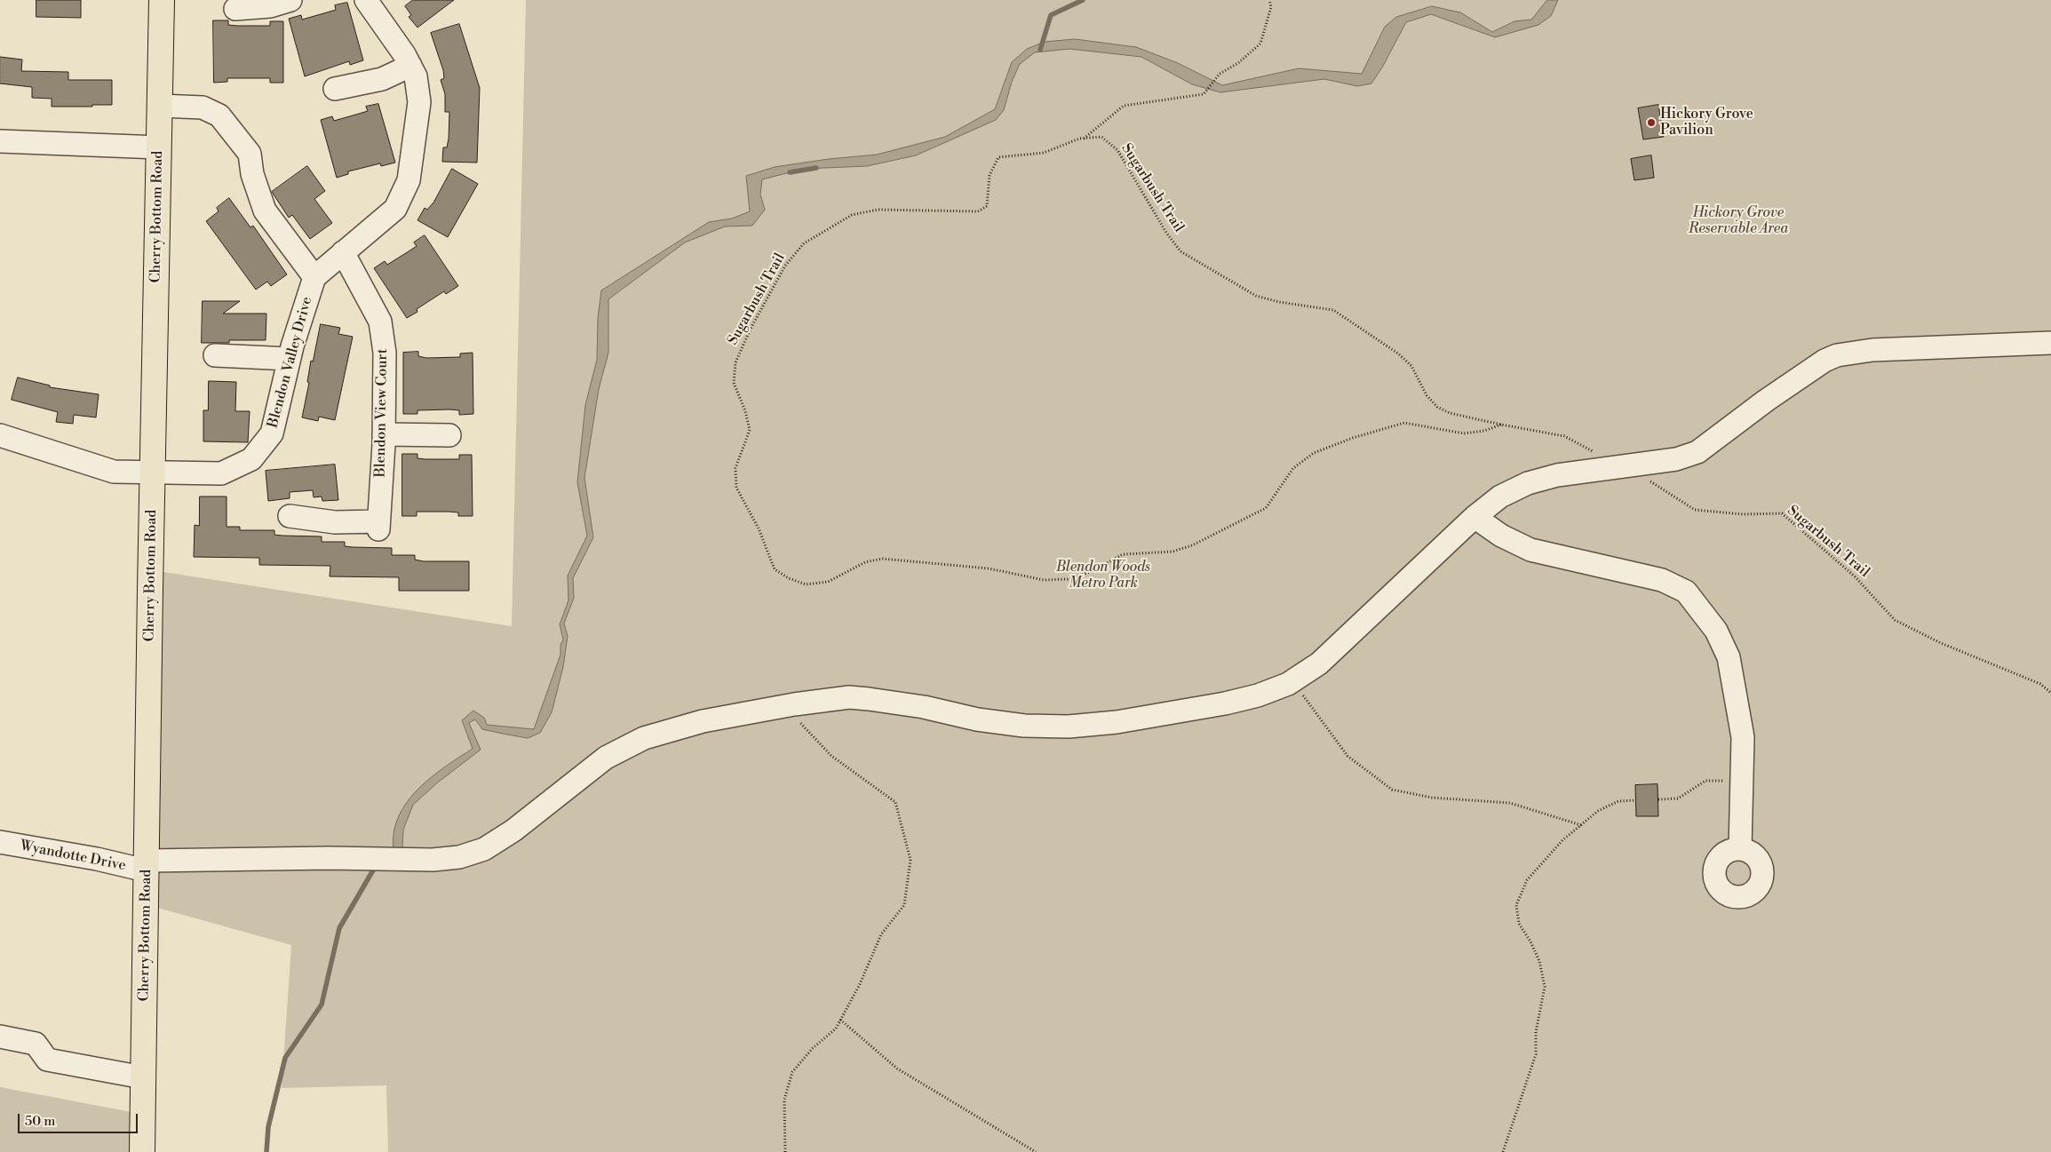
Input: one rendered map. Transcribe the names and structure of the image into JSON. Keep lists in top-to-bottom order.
{
  "streets": {
    "main road": ["Cherry Bottom Road"],
    "street": ["Blendon Valley Drive", "Blendon View Court", "Wyandotte Drive"],
    "path": ["Sugarbush Trail"]
  },
  "crossings": [
    ["Sugarbush Trail", "Wyandotte Drive"],
    ["Cherry Bottom Road", "Blendon Valley Drive"],
    ["Cherry Bottom Road", "Wyandotte Drive"],
    ["Blendon Valley Drive", "Blendon View Court"]
  ],
  "parks": ["Hickory Grove Reservable Area", "Blendon Woods Metro Park"],
  "places": ["Hickory Grove Pavilion"],
  "scale_bar": "50 m"
}
